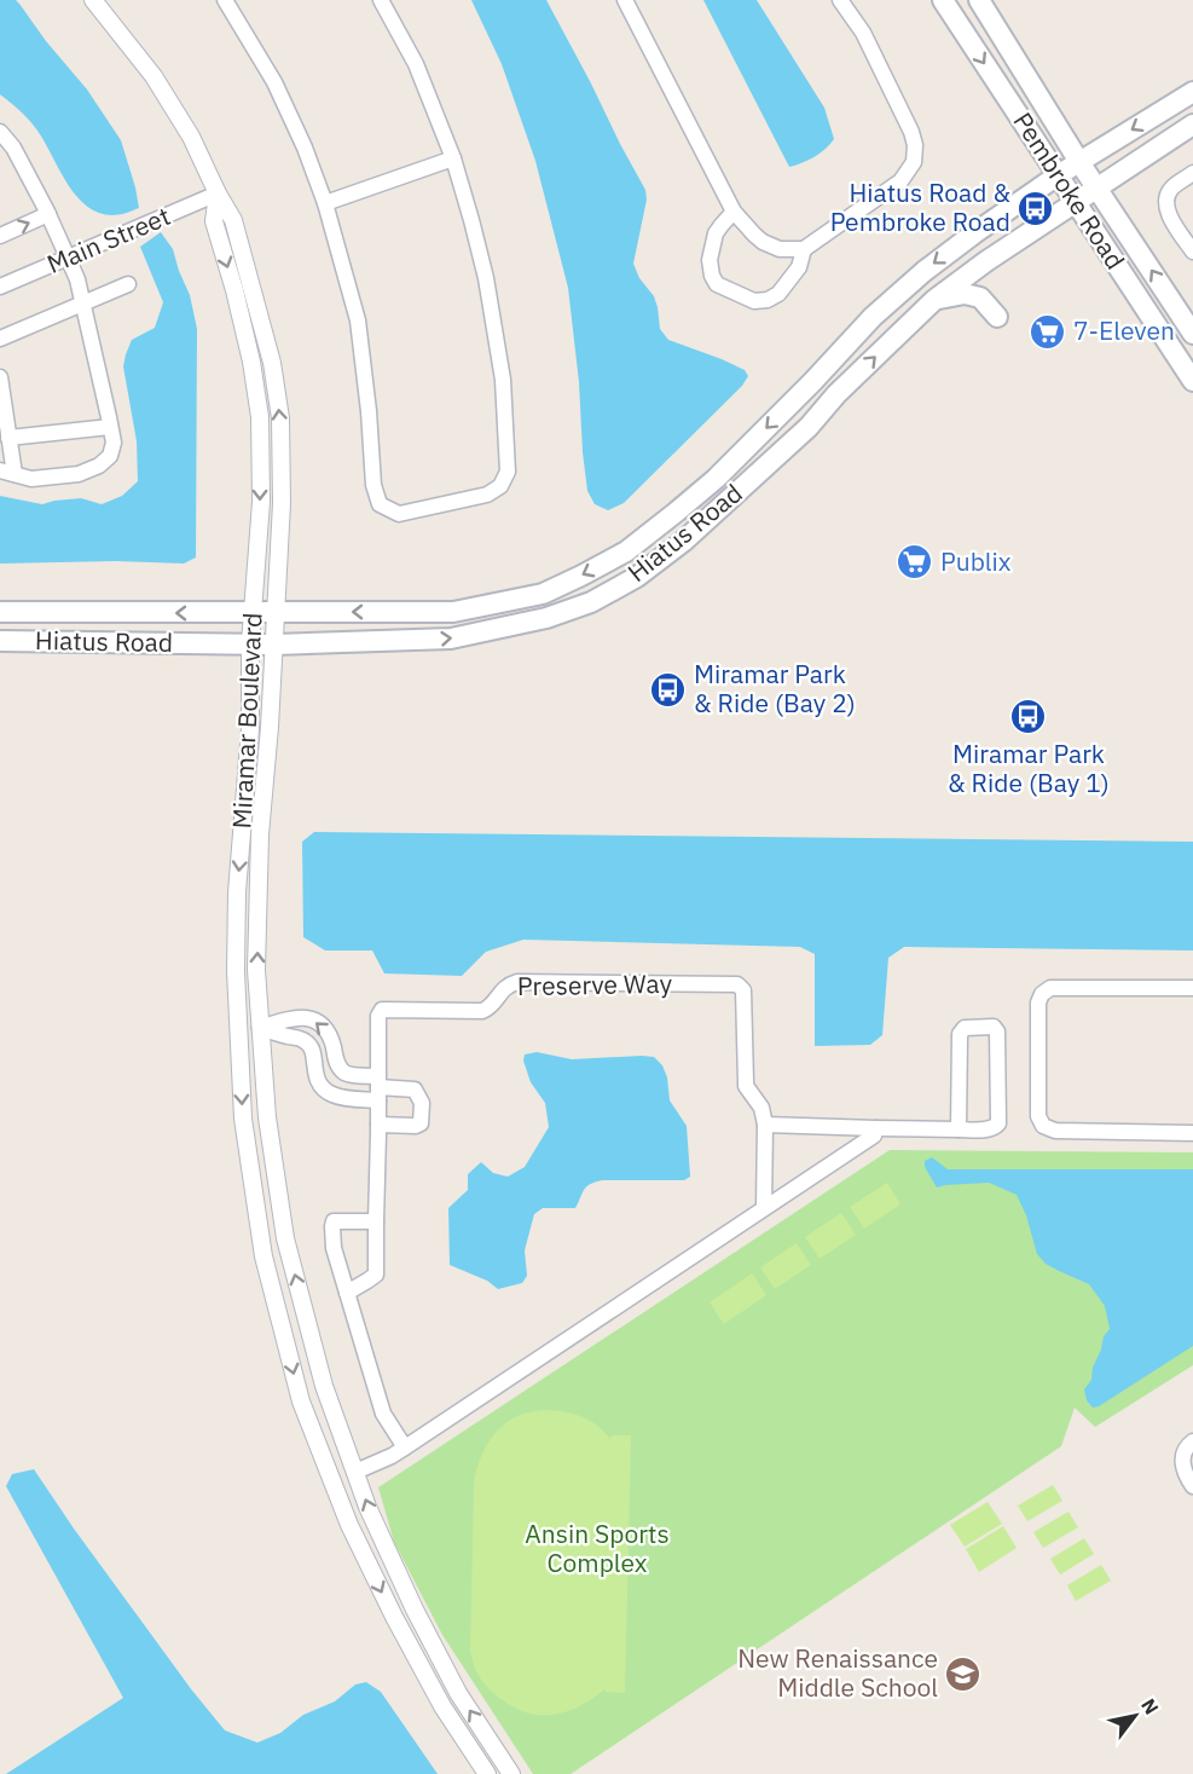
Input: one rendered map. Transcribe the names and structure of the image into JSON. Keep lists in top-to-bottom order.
{
  "streets": {
    "main road": ["Pembroke Road", "Hiatus Road"],
    "street": ["Main Street", "Miramar Boulevard", "Preserve Way"]
  },
  "crossings": [
    ["Pembroke Road", "Hiatus Road"],
    ["Main Street", "Miramar Boulevard"],
    ["Hiatus Road", "Miramar Boulevard"]
  ],
  "parks": ["Ansin Sports Complex"],
  "places": {
    "bus stop": ["Hiatus Road & Pembroke Road", "Miramar Park & Ride (Bay 2)", "Miramar Park & Ride (Bay 1)"],
    "supermarket": ["7-Eleven", "Publix"],
    "school or university": ["New Renaissance Middle School"]
  },
  "north": "top right"
}
